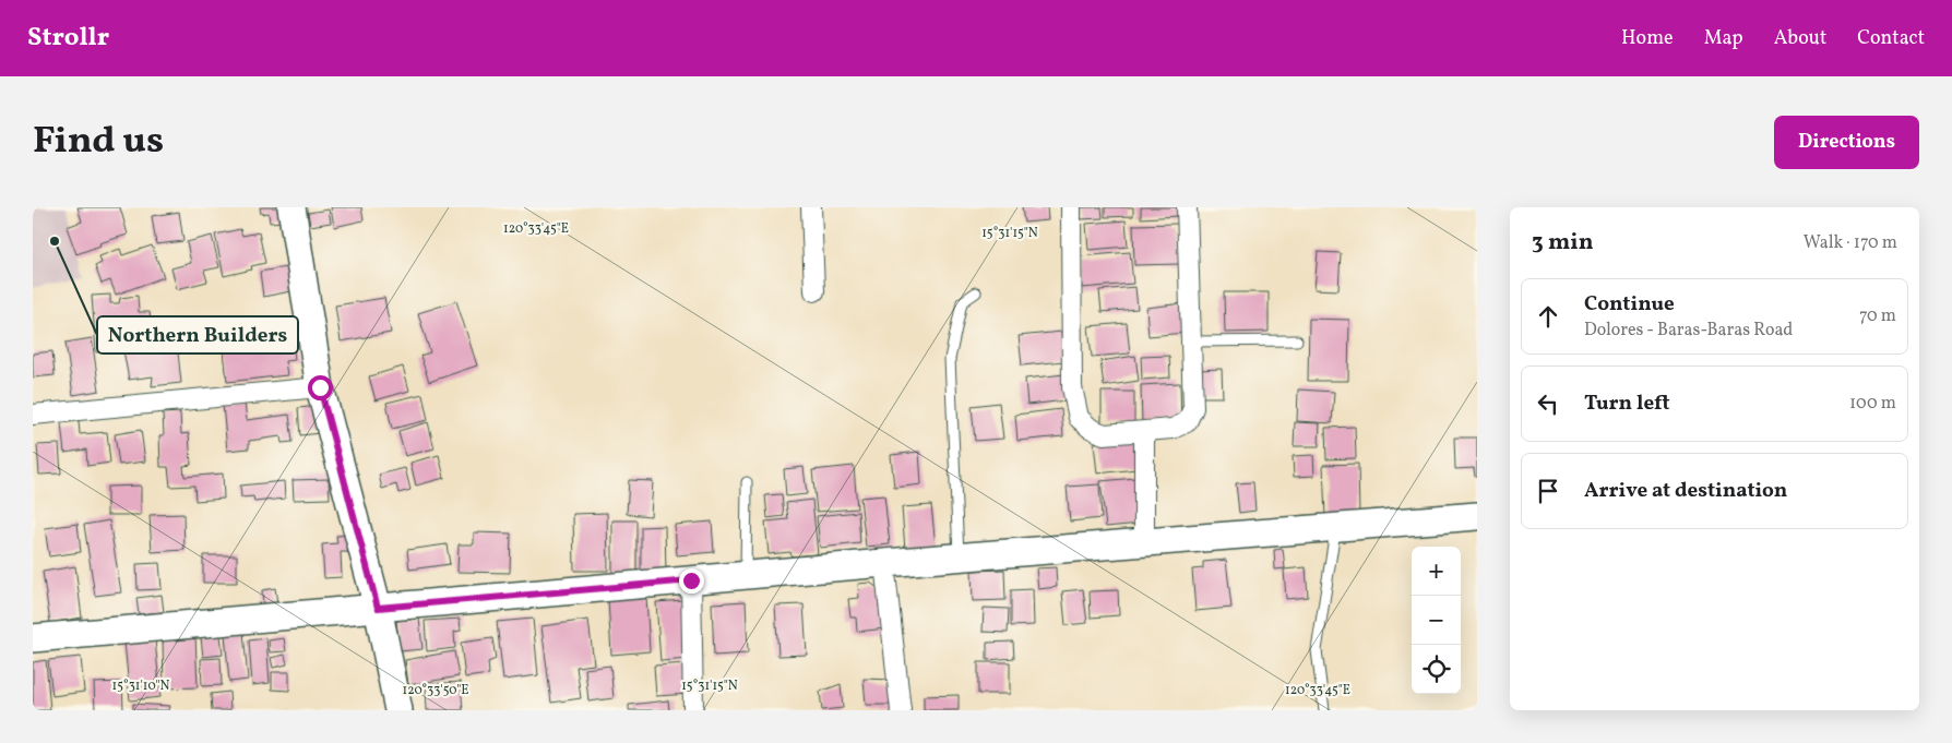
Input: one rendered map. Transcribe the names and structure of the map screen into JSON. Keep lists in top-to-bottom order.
{
  "places": ["Northern Builders"],
  "page": {
    "header": "Strollr",
    "nav": [
      "Home",
      "Map",
      "About",
      "Contact"
    ],
    "title": "Find us",
    "buttons": "Directions",
    "heading": ["3 min", "Walk · 170 m"],
    "list": [
      ["Continue", "Dolores - Baras-Baras Road", "70 m"],
      ["Turn left", "100 m"],
      "Arrive at destination"
    ],
    "map_buttons": ["+", "−"]
  },
  "coordinates": [
    "120°33'45\"E",
    "15°31'15\"N",
    "15°31'10\"N",
    "120°33'50\"E"
  ]
}
